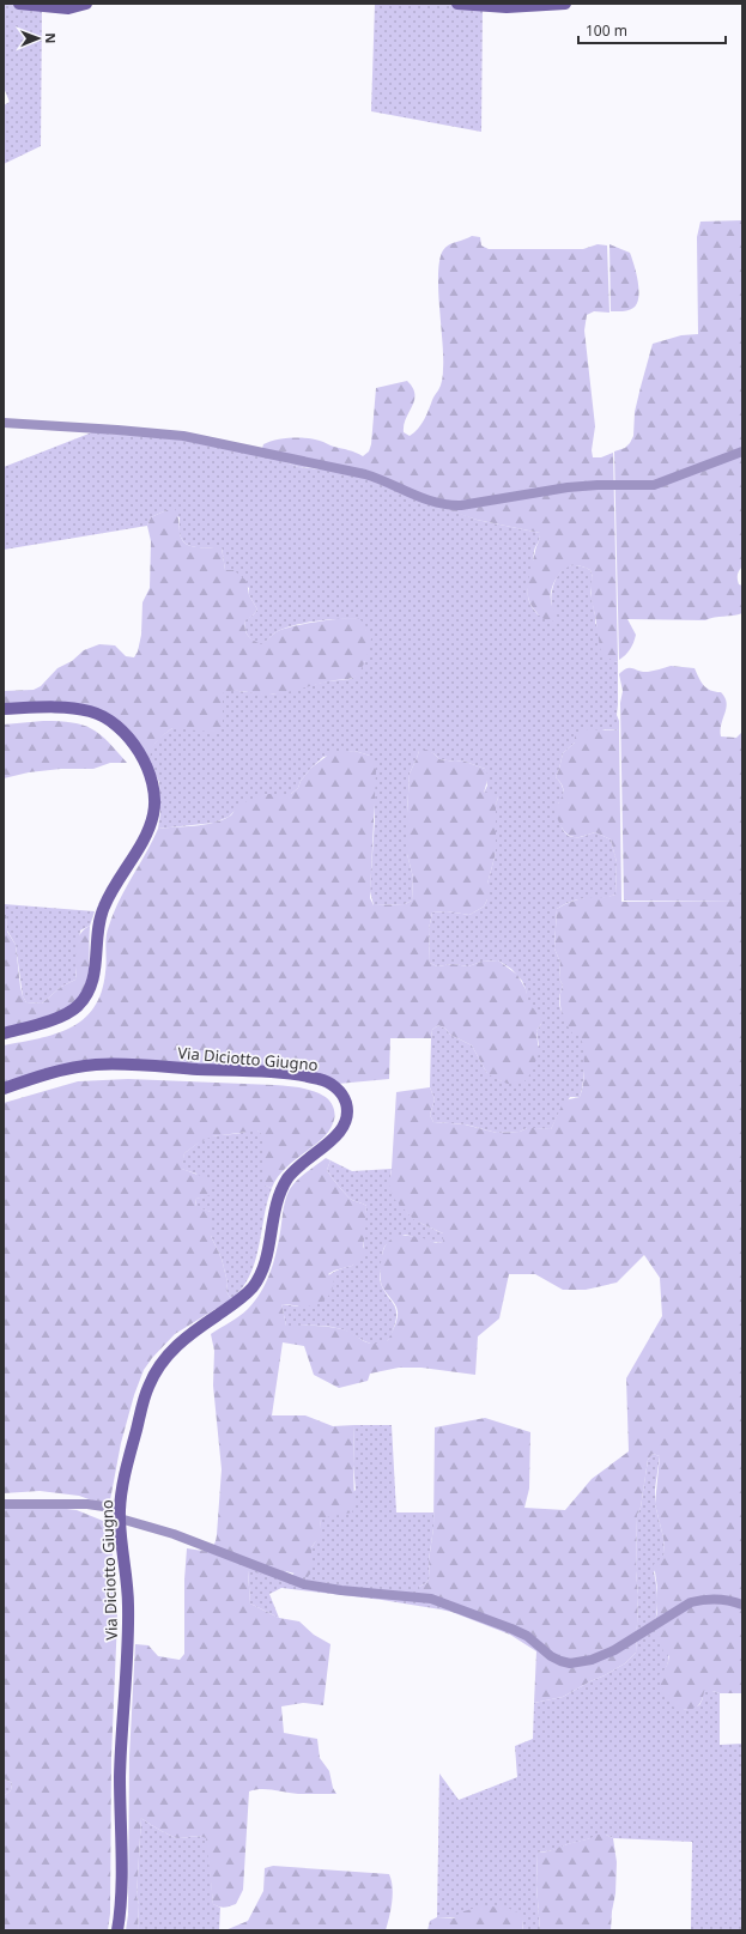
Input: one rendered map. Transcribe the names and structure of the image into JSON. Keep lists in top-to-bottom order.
{
  "streets": {
    "main road": ["Via Diciotto Giugno"]
  },
  "scale_bar": "100 m",
  "north": "right"
}
